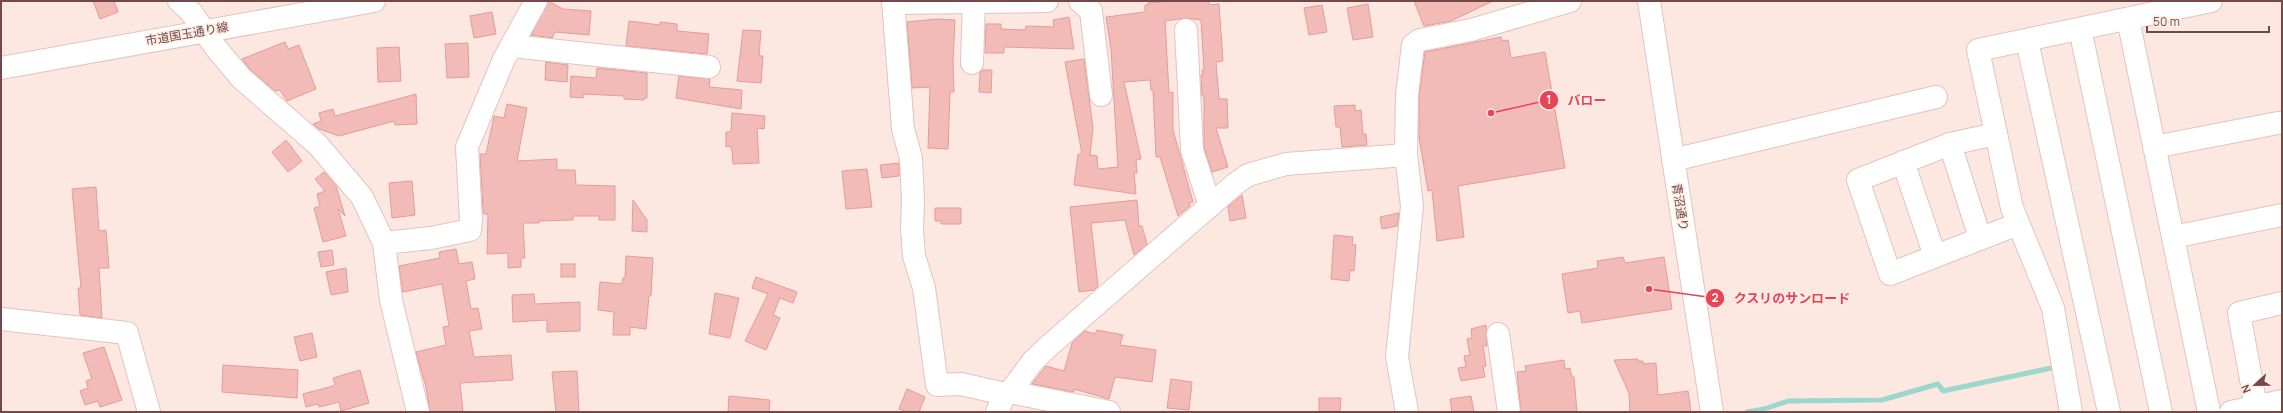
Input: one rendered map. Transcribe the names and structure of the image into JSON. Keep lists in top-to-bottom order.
{
  "streets": {
    "street": ["市道国玉通り線", "青沼通り"]
  },
  "places": ["バロー", "クスリのサンロード"],
  "scale_bar": "50 m",
  "north": "left"
}
